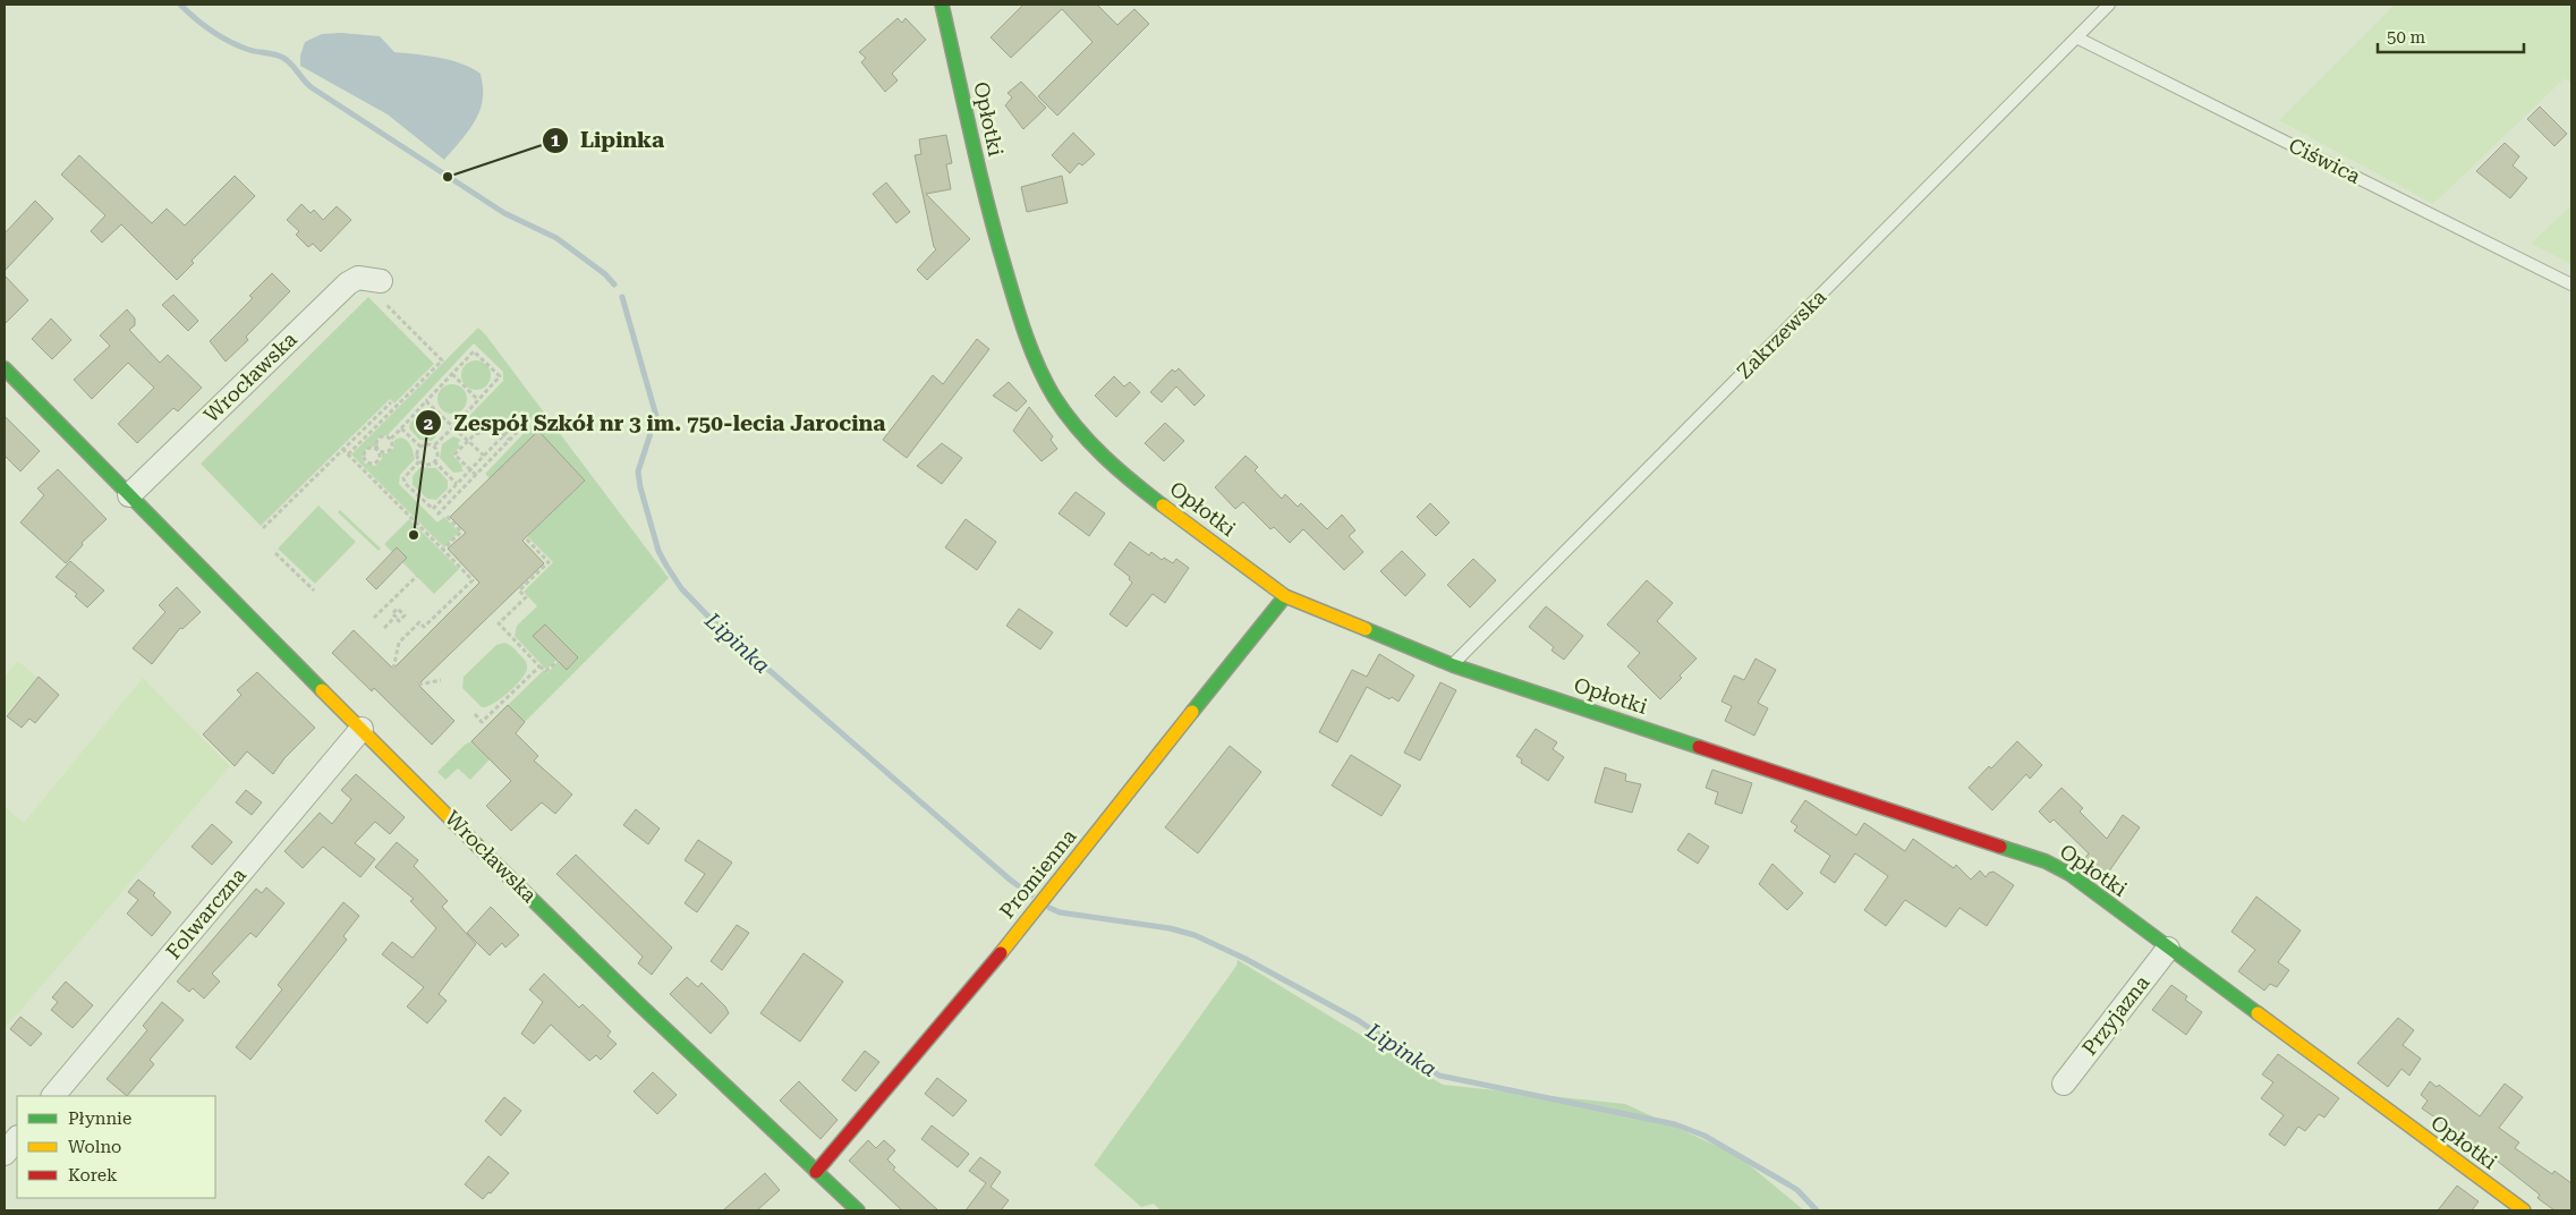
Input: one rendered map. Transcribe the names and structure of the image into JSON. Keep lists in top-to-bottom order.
{
  "streets": {
    "street": [
      "Opłotki",
      "Wrocławska",
      "Promienna",
      "Folwarczna",
      "Przyjazna"
    ],
    "lane": ["Ciświca", "Zakrzewska"]
  },
  "crossings": [
    ["Opłotki", "Zakrzewska"],
    ["Opłotki", "Promienna"],
    ["Opłotki", "Przyjazna"],
    ["Ciświca", "Zakrzewska"],
    ["Wrocławska", "Promienna"],
    ["Wrocławska", "Folwarczna"]
  ],
  "water": ["Lipinka"],
  "places": ["Lipinka", "Zespół Szkół nr 3 im. 750-lecia Jarocina"],
  "legend": ["Płynnie", "Wolno", "Korek"],
  "scale_bar": "50 m"
}
